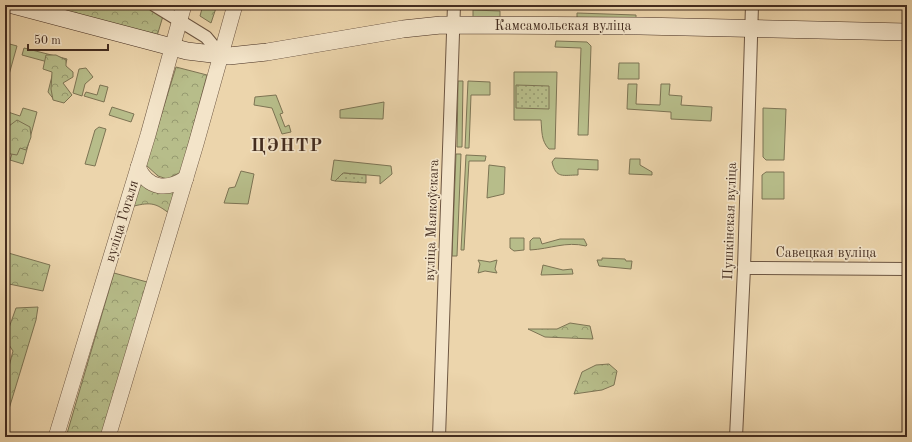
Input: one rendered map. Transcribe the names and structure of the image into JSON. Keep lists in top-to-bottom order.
{
  "streets": {
    "main road": ["Камсамольская вуліца"],
    "street": [
      "вуліца Маякоўскага",
      "вуліца Гогаля",
      "Пушкінская вуліца",
      "Савецкая вуліца"
    ]
  },
  "crossings": [
    ["Камсамольская вуліца", "вуліца Маякоўскага"],
    ["Камсамольская вуліца", "вуліца Гогаля"],
    ["Камсамольская вуліца", "Пушкінская вуліца"],
    ["Пушкінская вуліца", "Савецкая вуліца"]
  ],
  "districts": ["ЦЭНТР"],
  "scale_bar": "50 m"
}
